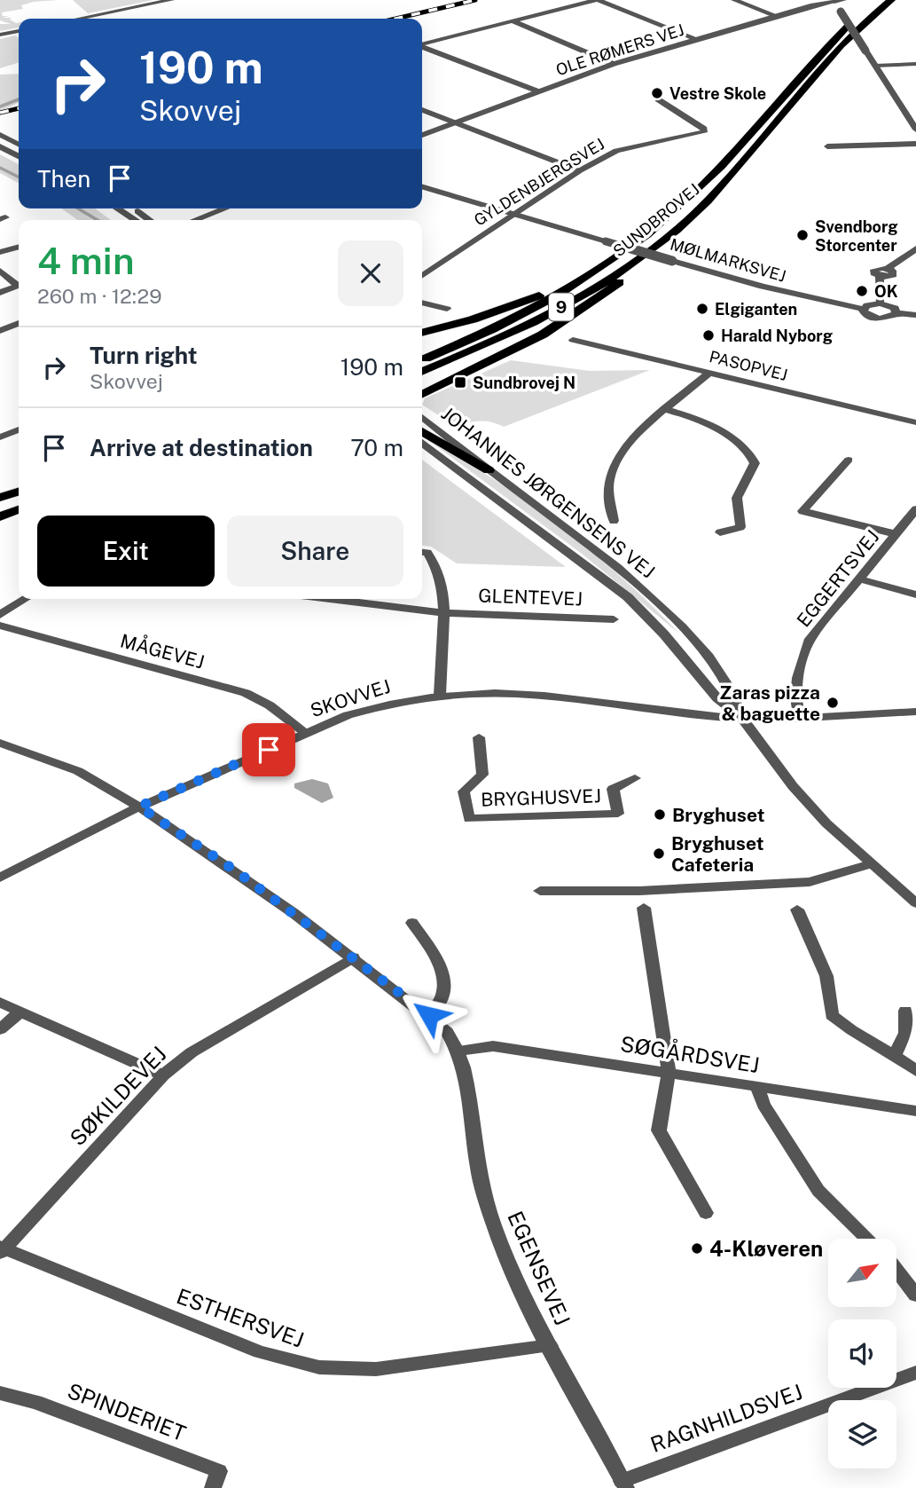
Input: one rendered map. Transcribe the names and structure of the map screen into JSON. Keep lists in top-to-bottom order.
{
  "streets": {
    "main road": ["SUNDBROVEJ", "9"],
    "street": [
      "OLE RØMERS VEJ",
      "GYLDENBJERGSVEJ",
      "MØLMARKSVEJ",
      "PASOPVEJ",
      "JOHANNES JØRGENSENS VEJ",
      "EGGERTSVEJ",
      "GLENTEVEJ",
      "MÅGEVEJ",
      "SKOVVEJ",
      "BRYGHUSVEJ",
      "SØGÅRDSVEJ",
      "SØKILDEVEJ",
      "EGENSEVEJ",
      "ESTHERSVEJ",
      "SPINDERIET",
      "RAGNHILDSVEJ"
    ]
  },
  "crossings": [
    ["GYLDENBJERGSVEJ", "MØLMARKSVEJ"],
    ["JOHANNES JØRGENSENS VEJ", "SKOVVEJ"],
    ["EGGERTSVEJ", "SKOVVEJ"],
    ["MÅGEVEJ", "SKOVVEJ"],
    ["SØGÅRDSVEJ", "EGENSEVEJ"],
    ["SØKILDEVEJ", "ESTHERSVEJ"],
    ["EGENSEVEJ", "ESTHERSVEJ"],
    ["EGENSEVEJ", "RAGNHILDSVEJ"]
  ],
  "places": {
    "other": [
      "Vestre Skole",
      "Svendborg Storcenter",
      "OK",
      "Elgiganten",
      "Harald Nyborg",
      "Zaras pizza & baguette",
      "Bryghuset",
      "Bryghuset Cafeteria",
      "4-Kløveren"
    ],
    "transit": ["Sundbrovej N"]
  },
  "north": "top right",
  "page": {
    "turn": ["190 m", "Skovvej"],
    "then": "Then",
    "heading": ["4 min", "260 m · 12:29"],
    "list": [
      {
        "name": "Turn right",
        "note": "Skovvej",
        "value": "190 m"
      },
      {
        "name": "Arrive at destination",
        "value": "70 m"
      }
    ],
    "buttons": ["Exit", "Share"]
  }
}
